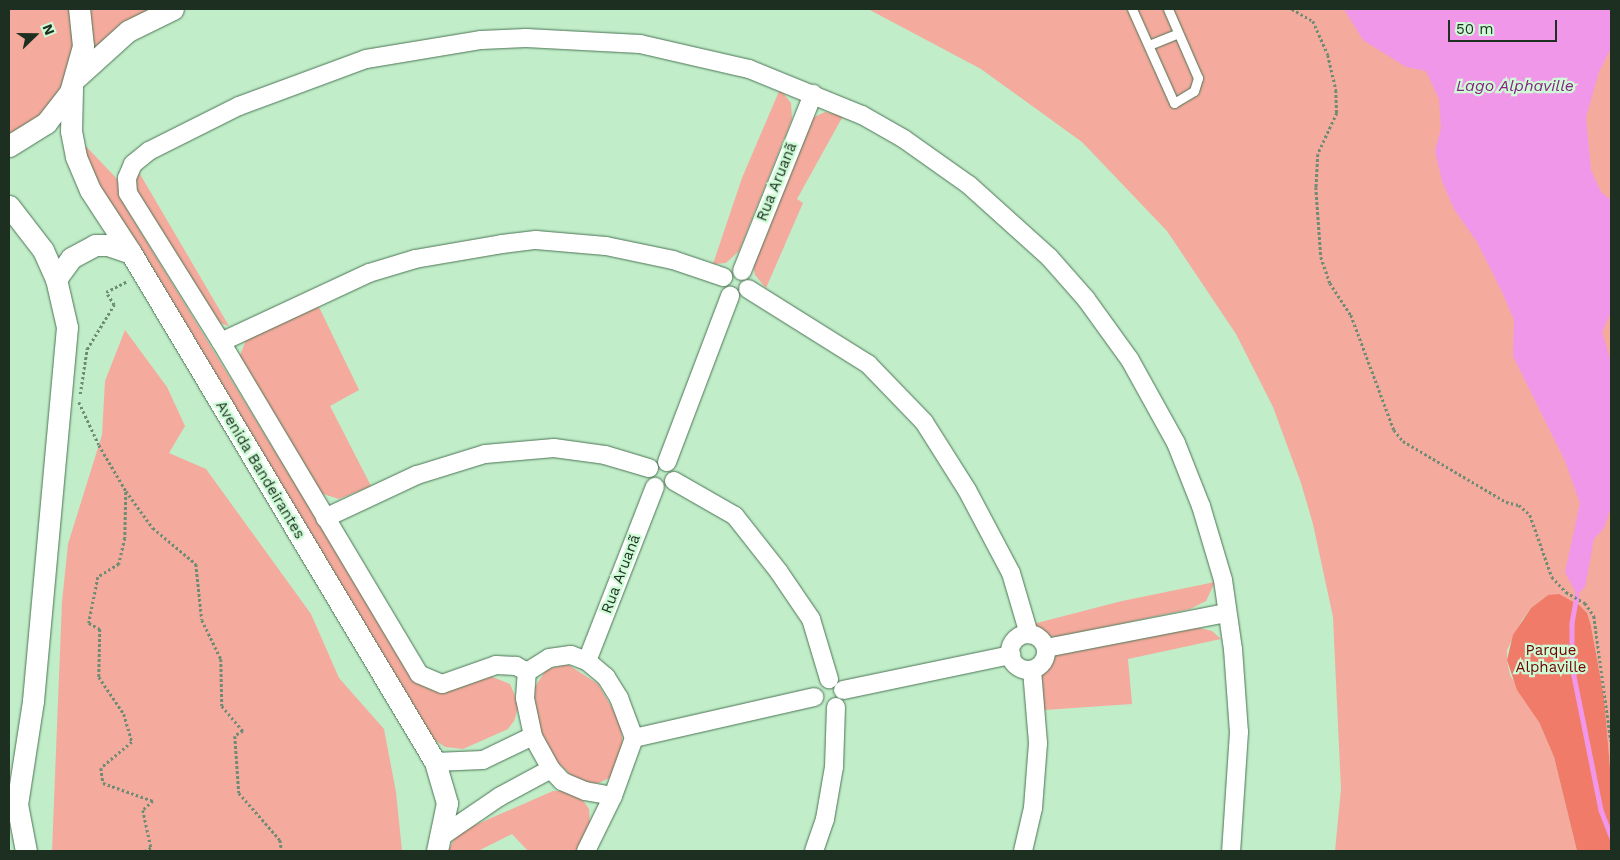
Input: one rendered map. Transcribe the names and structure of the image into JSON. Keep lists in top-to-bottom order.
{
  "streets": {
    "street": ["Rua Aruanã", "Avenida Bandeirantes"]
  },
  "water": ["Lago Alphaville"],
  "parks": ["Parque Alphaville"],
  "scale_bar": "50 m",
  "north": "right"
}
